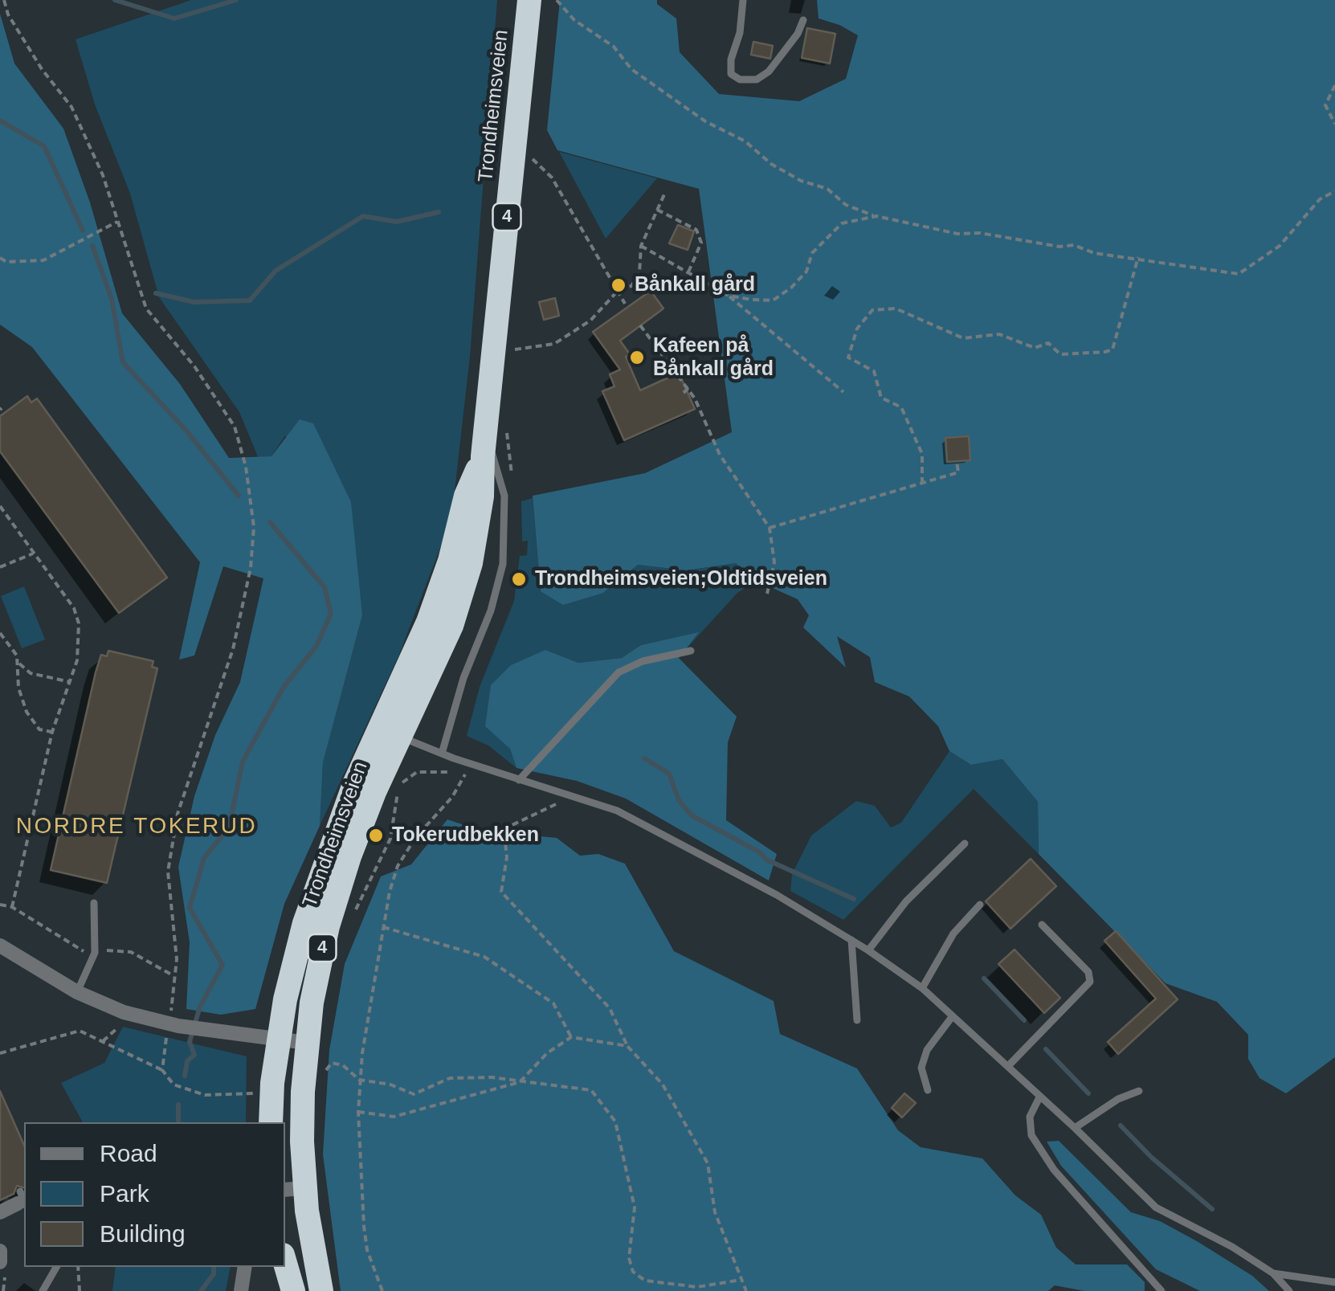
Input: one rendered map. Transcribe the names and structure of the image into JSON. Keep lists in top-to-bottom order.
{
  "streets": {
    "highway": ["Trondheimsveien", "4"]
  },
  "districts": ["NORDRE TOKERUD"],
  "places": [
    "Bånkall gård",
    "Kafeen på Bånkall gård",
    "Trondheimsveien;Oldtidsveien",
    "Tokerudbekken"
  ],
  "legend": ["Road", "Park", "Building"]
}
